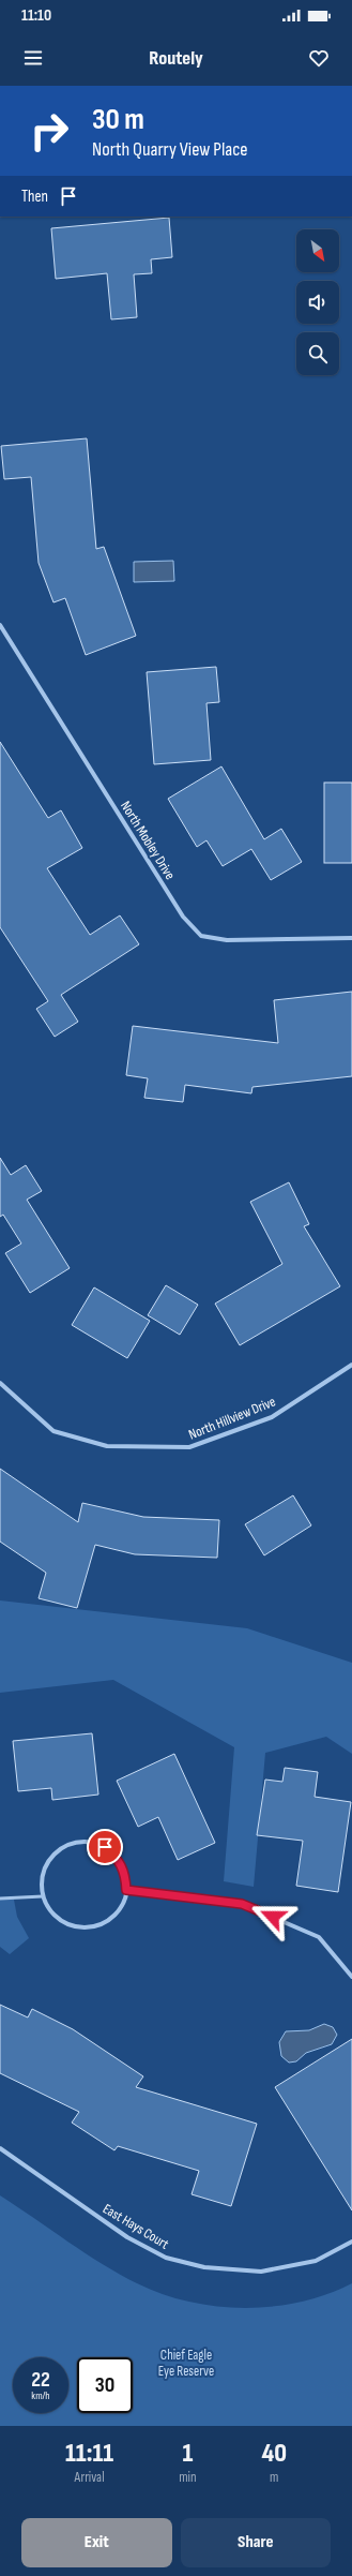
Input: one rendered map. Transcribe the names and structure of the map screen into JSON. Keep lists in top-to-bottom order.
{
  "streets": {
    "street": ["North Mobley Drive", "North Hillview Drive", "East Hays Court"]
  },
  "parks": ["Chief Eagle Eye Reserve"],
  "north": "bottom right",
  "page": {
    "status": "11:10",
    "header": "Routely",
    "turn": ["30 m", "North Quarry View Place"],
    "then": "Then",
    "speed": "22 km/h",
    "limit": "30",
    "eta": [
      "11:11",
      "Arrival",
      "1",
      "min",
      "40",
      "m"
    ],
    "buttons": ["Exit", "Share"]
  }
}
